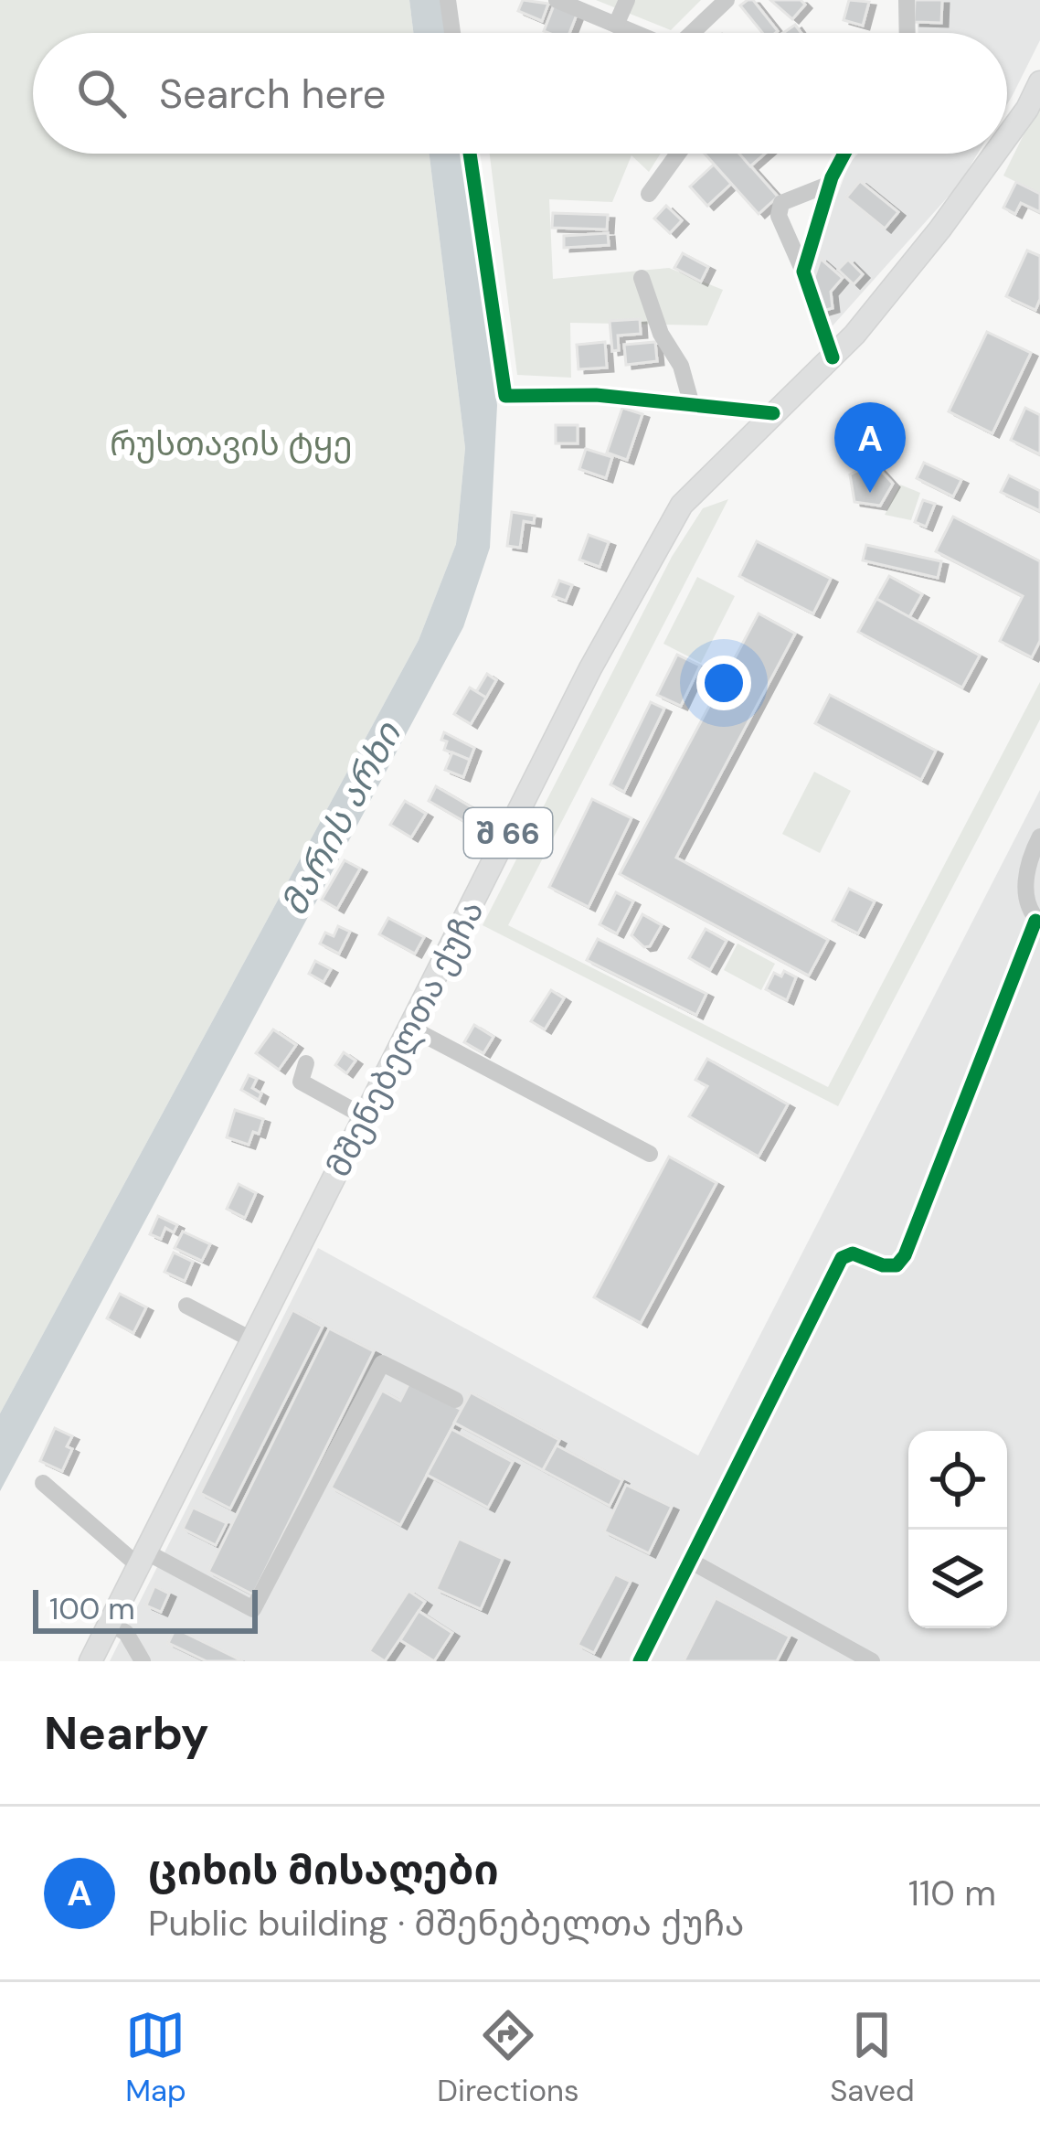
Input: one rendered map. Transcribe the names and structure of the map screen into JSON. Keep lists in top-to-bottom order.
{
  "streets": {
    "main road": ["შ 66", "მშენებელთა ქუჩა"]
  },
  "water": ["მარის არხი"],
  "parks": ["რუსთავის ტყე"],
  "scale_bar": "100 m",
  "page": {
    "search": "Search here",
    "pins": "A",
    "scale": "100 m",
    "heading": "Nearby",
    "list": [
      {
        "mark": "A",
        "name": "ციხის მისაღები",
        "note": "Public building · მშენებელთა ქუჩა",
        "value": "110 m"
      }
    ],
    "nav": ["Map", "Directions", "Saved"]
  }
}
